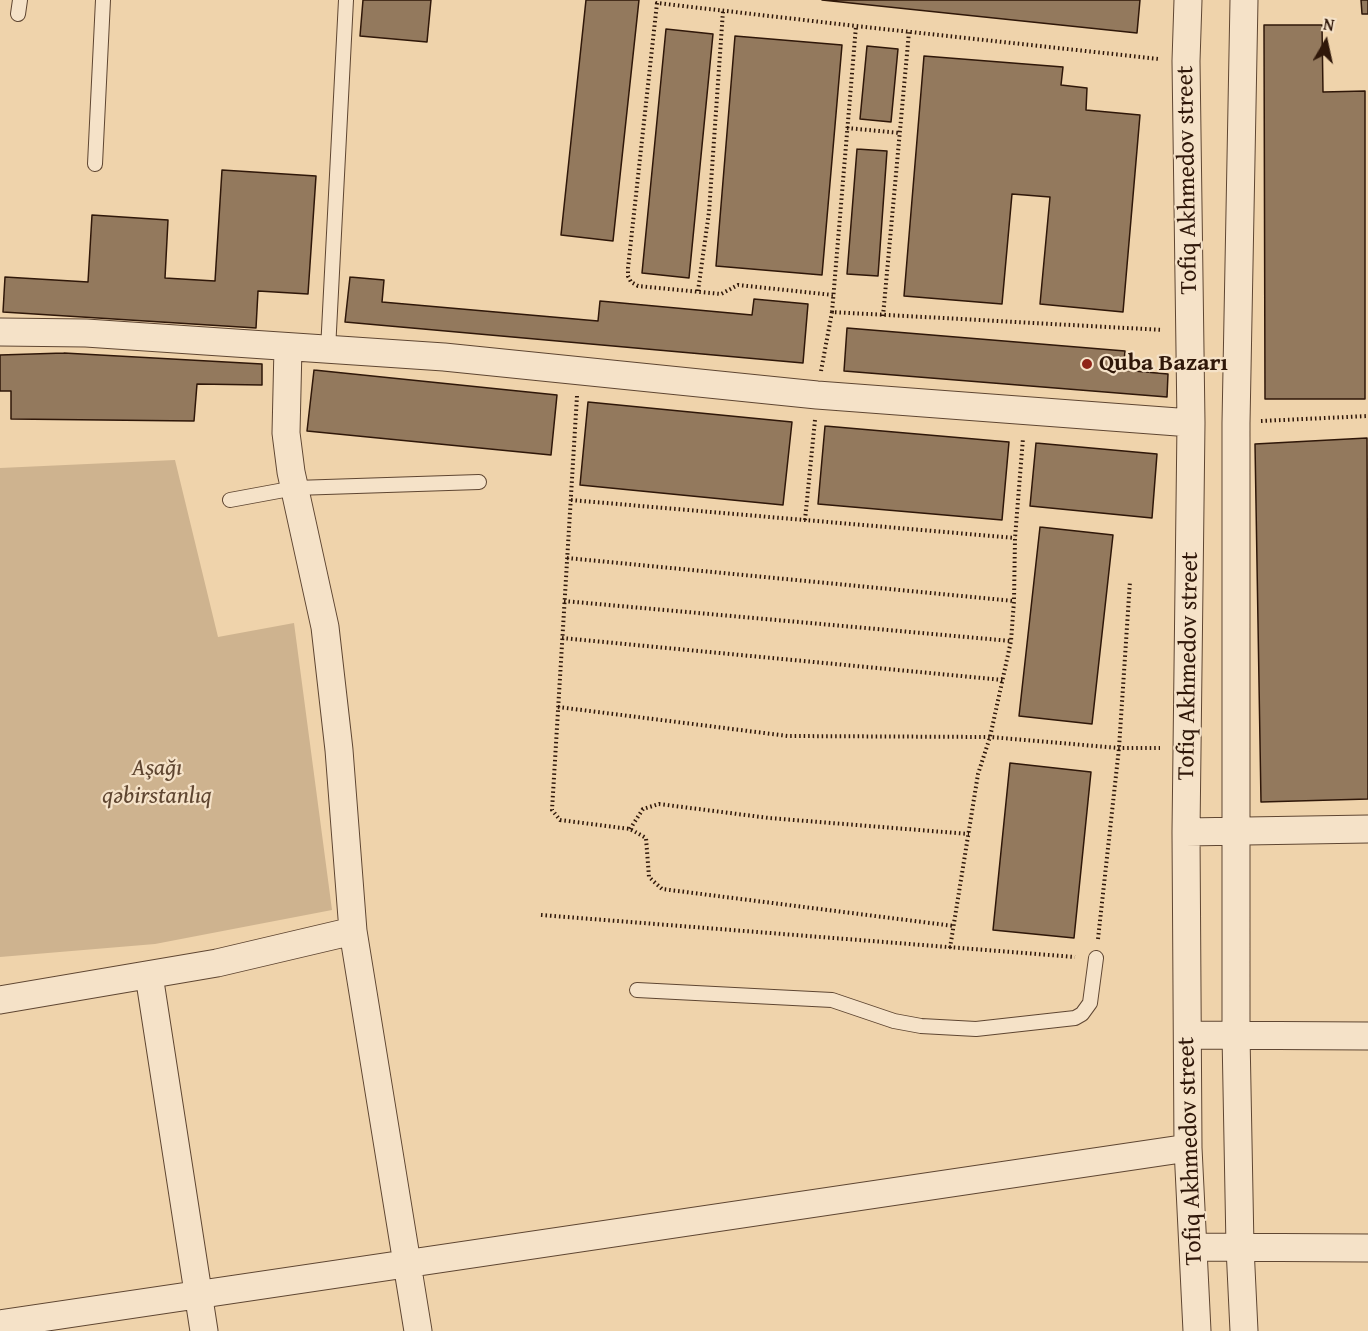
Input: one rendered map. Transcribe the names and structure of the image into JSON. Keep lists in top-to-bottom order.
{
  "streets": {
    "street": ["Tofiq Akhmedov street"]
  },
  "parks": ["Aşağı qəbirstanlıq"],
  "places": ["Quba Bazarı"],
  "north": "top"
}
